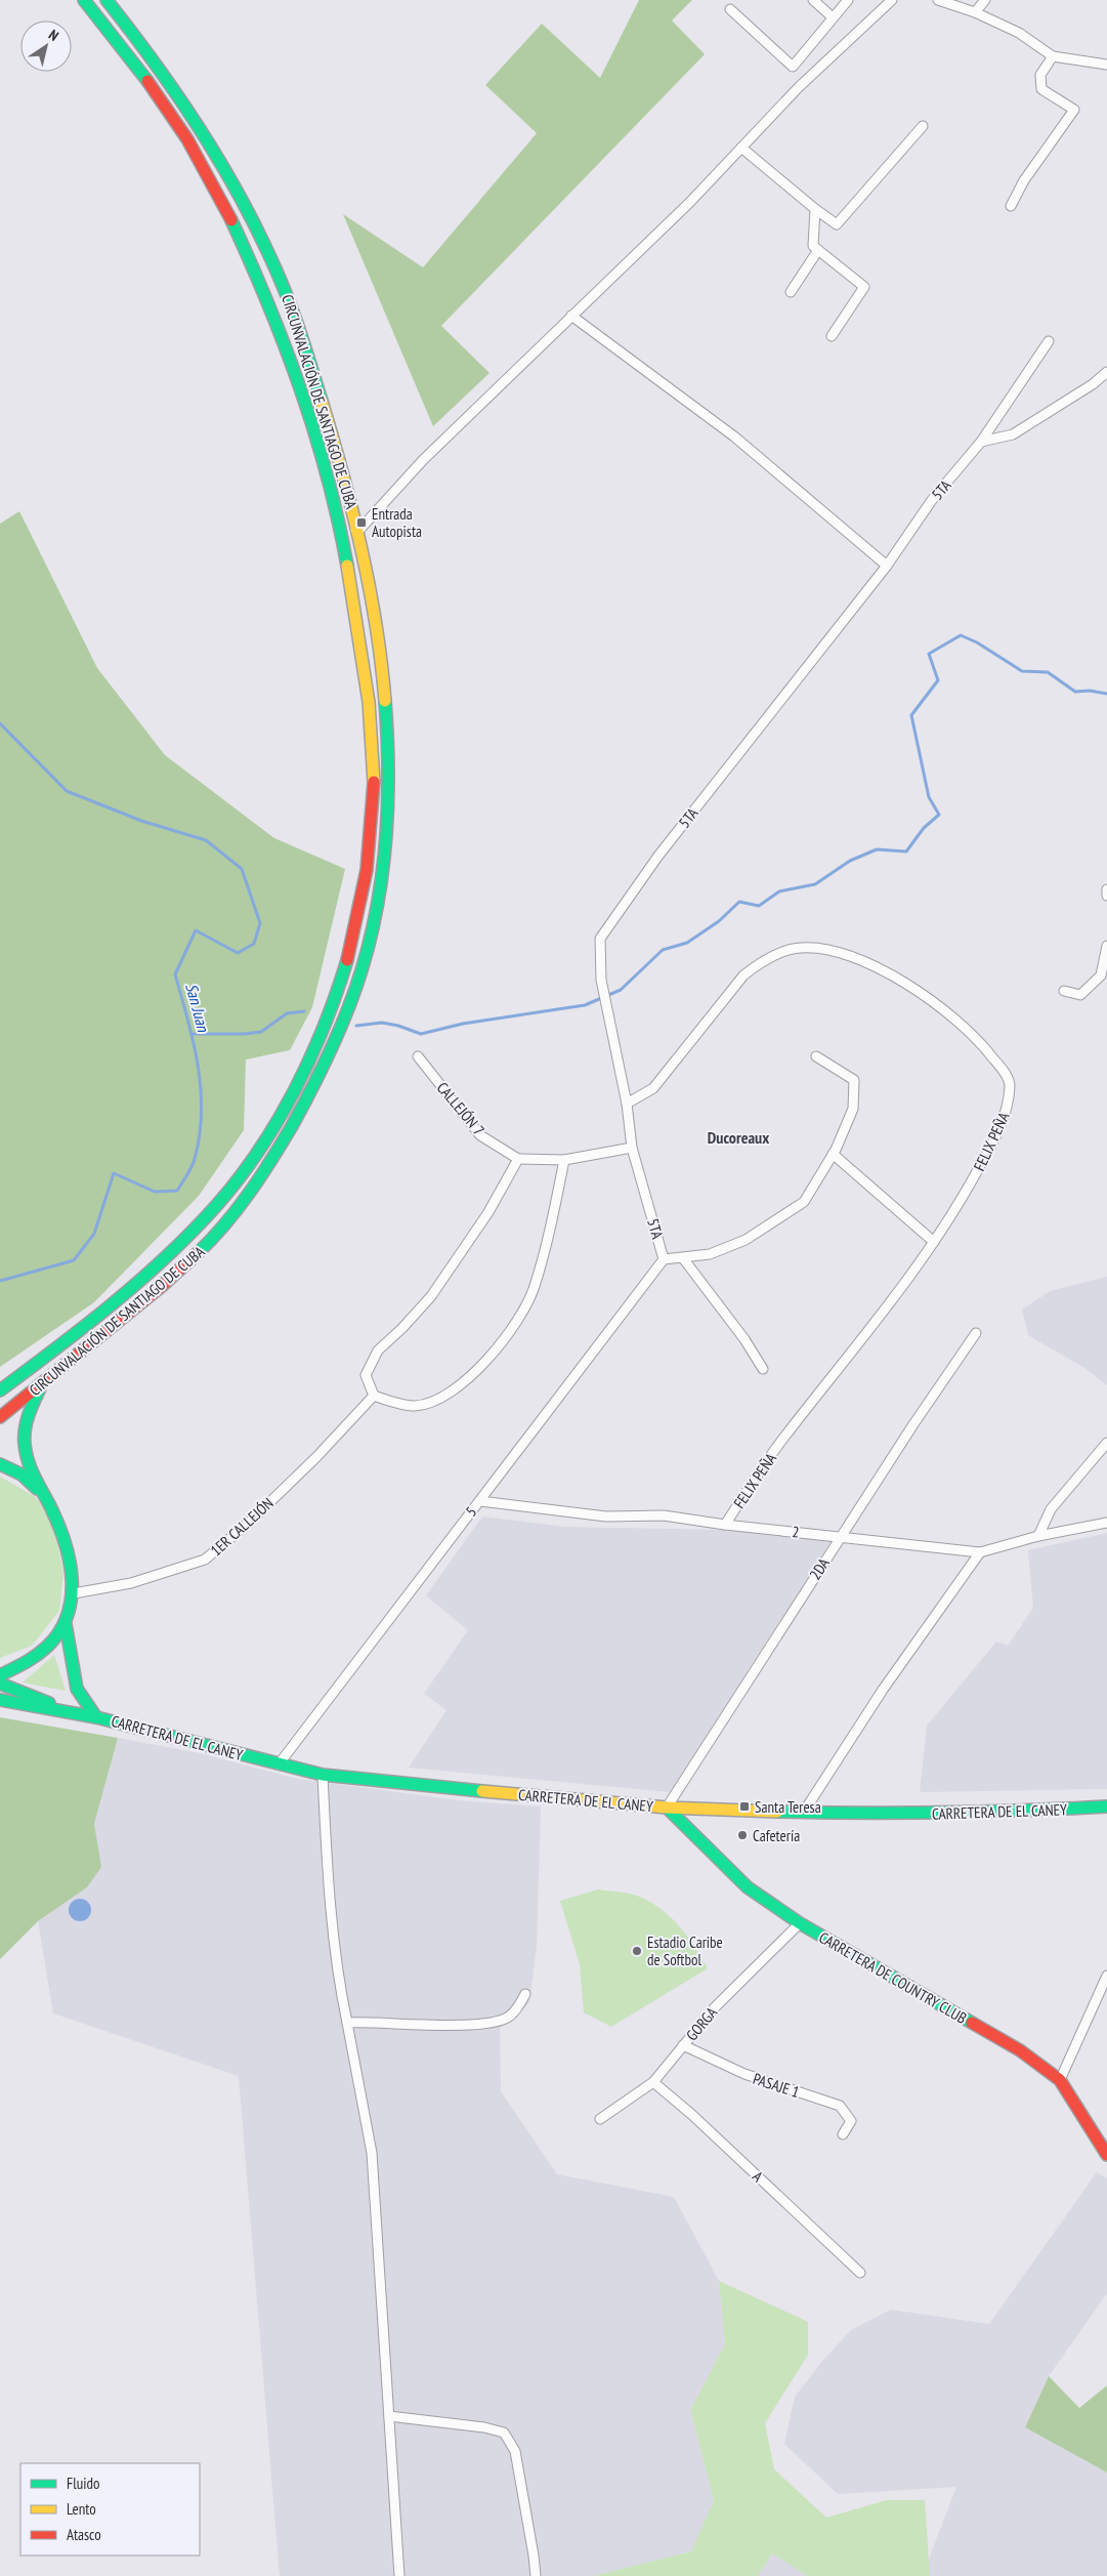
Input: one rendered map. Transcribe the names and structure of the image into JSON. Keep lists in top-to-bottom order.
{
  "streets": {
    "main road": ["CIRCUNVALACIÓN DE SANTIAGO DE CUBA", "CARRETERA DE EL CANEY", "CARRETERA DE COUNTRY CLUB"],
    "street": [
      "5TA",
      "CALLEJÓN 7",
      "FELIX PEÑA",
      "5",
      "1ER CALLEJÓN",
      "2",
      "2DA",
      "GORGA",
      "PASAJE 1",
      "A"
    ]
  },
  "crossings": [
    ["5TA", "FELIX PEÑA"],
    ["5TA", "5"],
    ["FELIX PEÑA", "2"],
    ["5", "2"],
    ["5", "CARRETERA DE EL CANEY"],
    ["2", "2DA"],
    ["2DA", "CARRETERA DE EL CANEY"],
    ["2DA", "CARRETERA DE COUNTRY CLUB"],
    ["CARRETERA DE EL CANEY", "CARRETERA DE COUNTRY CLUB"],
    ["CARRETERA DE COUNTRY CLUB", "GORGA"],
    ["GORGA", "PASAJE 1"],
    ["GORGA", "A"]
  ],
  "districts": ["Ducoreaux"],
  "water": ["San Juan"],
  "places": {
    "transit": ["Entrada Autopista", "Santa Teresa"],
    "other": ["Cafetería", "Estadio Caribe de Softbol"]
  },
  "legend": ["Fluido", "Lento", "Atasco"],
  "north": "top right"
}
